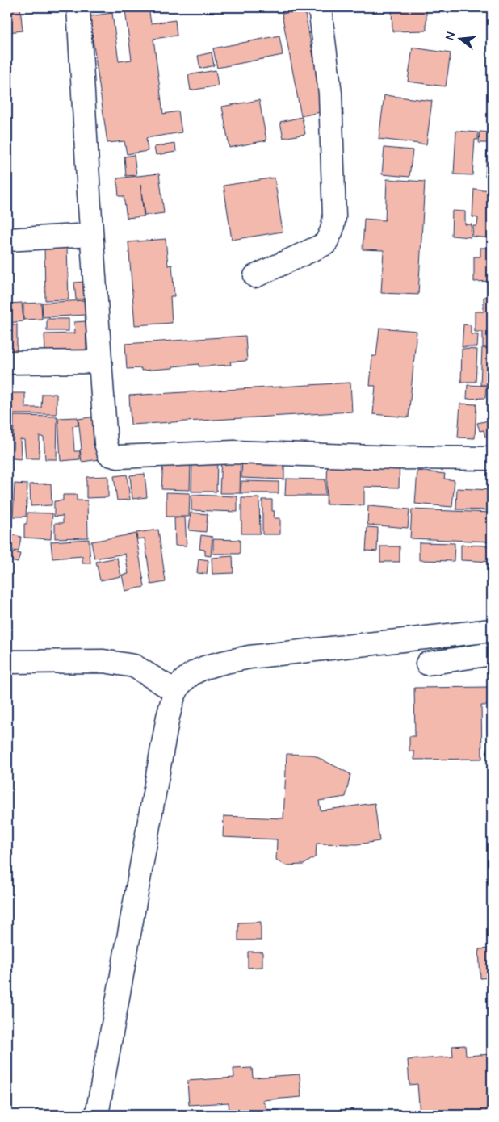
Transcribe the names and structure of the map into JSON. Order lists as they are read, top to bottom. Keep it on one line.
{"north":"left"}
